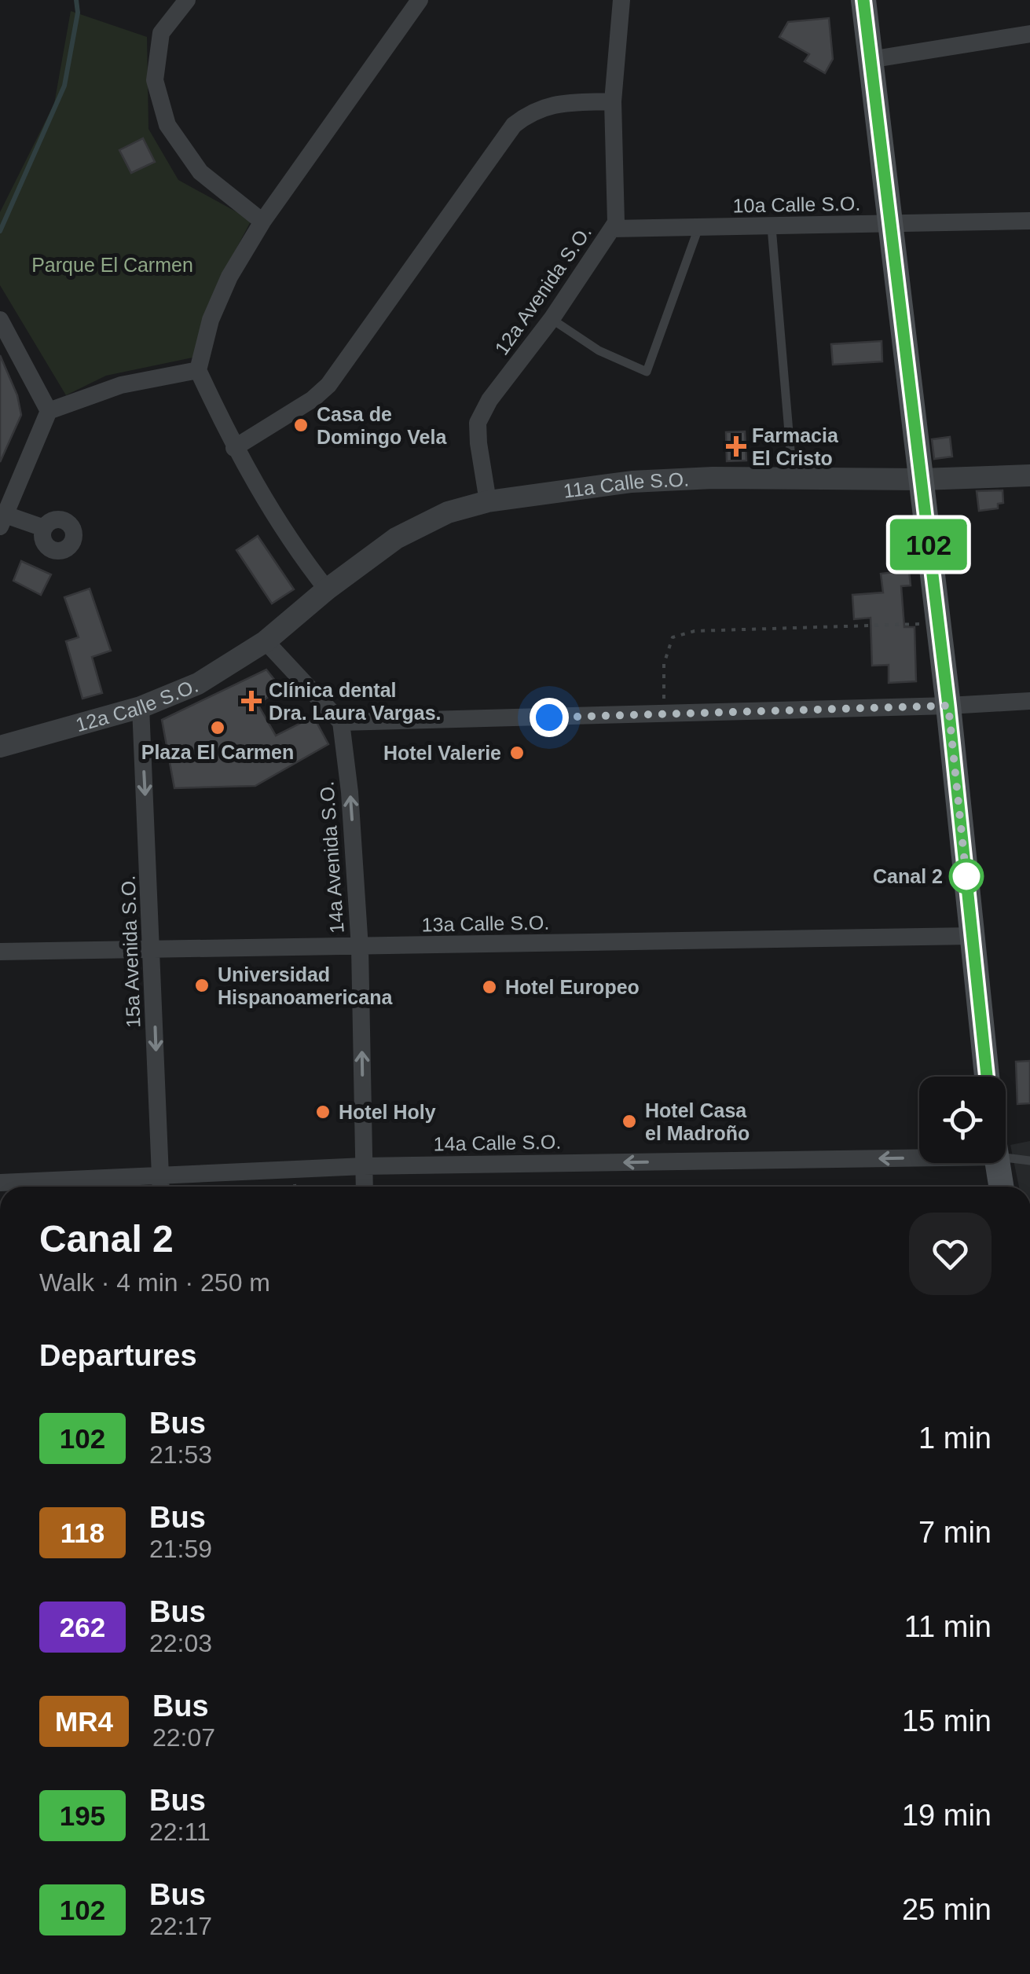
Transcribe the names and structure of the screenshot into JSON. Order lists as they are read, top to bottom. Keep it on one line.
{"streets":{"street":["10a Calle S.O.","12a Avenida S.O.","11a Calle S.O.","12a Calle S.O.","14a Avenida S.O.","13a Calle S.O.","15a Avenida S.O.","14a Calle S.O."]},"crossings":[["10a Calle S.O.","12a Avenida S.O."],["12a Avenida S.O.","11a Calle S.O."],["11a Calle S.O.","12a Calle S.O."],["12a Calle S.O.","15a Avenida S.O."],["14a Avenida S.O.","13a Calle S.O."],["14a Avenida S.O.","14a Calle S.O."],["13a Calle S.O.","15a Avenida S.O."],["15a Avenida S.O.","14a Calle S.O."]],"one_way":["14a Avenida S.O.","15a Avenida S.O.","14a Calle S.O."],"parks":["Parque El Carmen"],"places":{"other":["Casa de Domingo Vela","Plaza El Carmen","Hotel Valerie","Canal 2","Universidad Hispanoamericana","Hotel Europeo","Hotel Holy","Hotel Casa el Madroño"],"health":["Farmacia El Cristo","Clínica dental Dra. Laura Vargas."]},"lines":["bus line 102"],"page":{"on_map":"102","heading":[["Canal 2","Walk · 4 min · 250 m"],"Departures"],"list":[{"mark":"102","name":"Bus","note":"21:53","value":"1 min"},{"mark":"118","name":"Bus","note":"21:59","value":"7 min"},{"mark":"262","name":"Bus","note":"22:03","value":"11 min"},{"mark":"MR4","name":"Bus","note":"22:07","value":"15 min"},{"mark":"195","name":"Bus","note":"22:11","value":"19 min"},{"mark":"102","name":"Bus","note":"22:17","value":"25 min"}]}}
